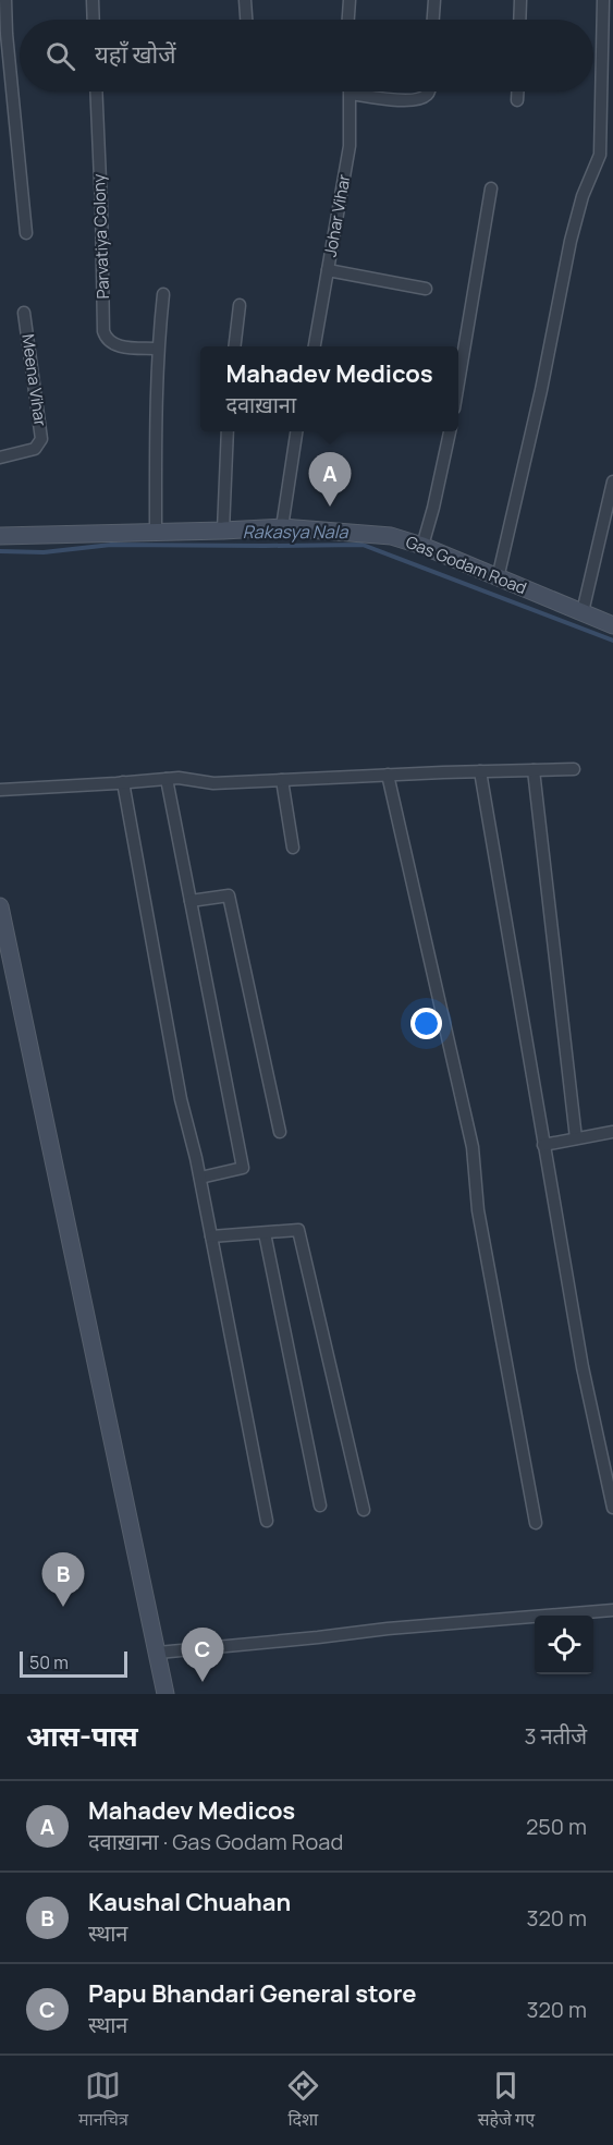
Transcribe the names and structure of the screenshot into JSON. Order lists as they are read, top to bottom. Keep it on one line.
{"streets":{"street":["Johar Vihar","Parvatiya Colony","Meena Vihar","Gas Godam Road"]},"water":["Rakasya Nala"],"scale_bar":"50 m","page":{"search":"यहाँ खोजें","popup":["Mahadev Medicos","दवाख़ाना"],"pins":["A","B","C"],"scale":"50 m","heading":["आस-पास","3 नतीजे"],"list":[{"mark":"A","name":"Mahadev Medicos","note":"दवाख़ाना · Gas Godam Road","value":"250 m"},{"mark":"B","name":"Kaushal Chuahan","note":"स्थान","value":"320 m"},{"mark":"C","name":"Papu Bhandari General store","note":"स्थान","value":"320 m"}],"nav":["मानचित्र","दिशा","सहेजे गए"]}}
